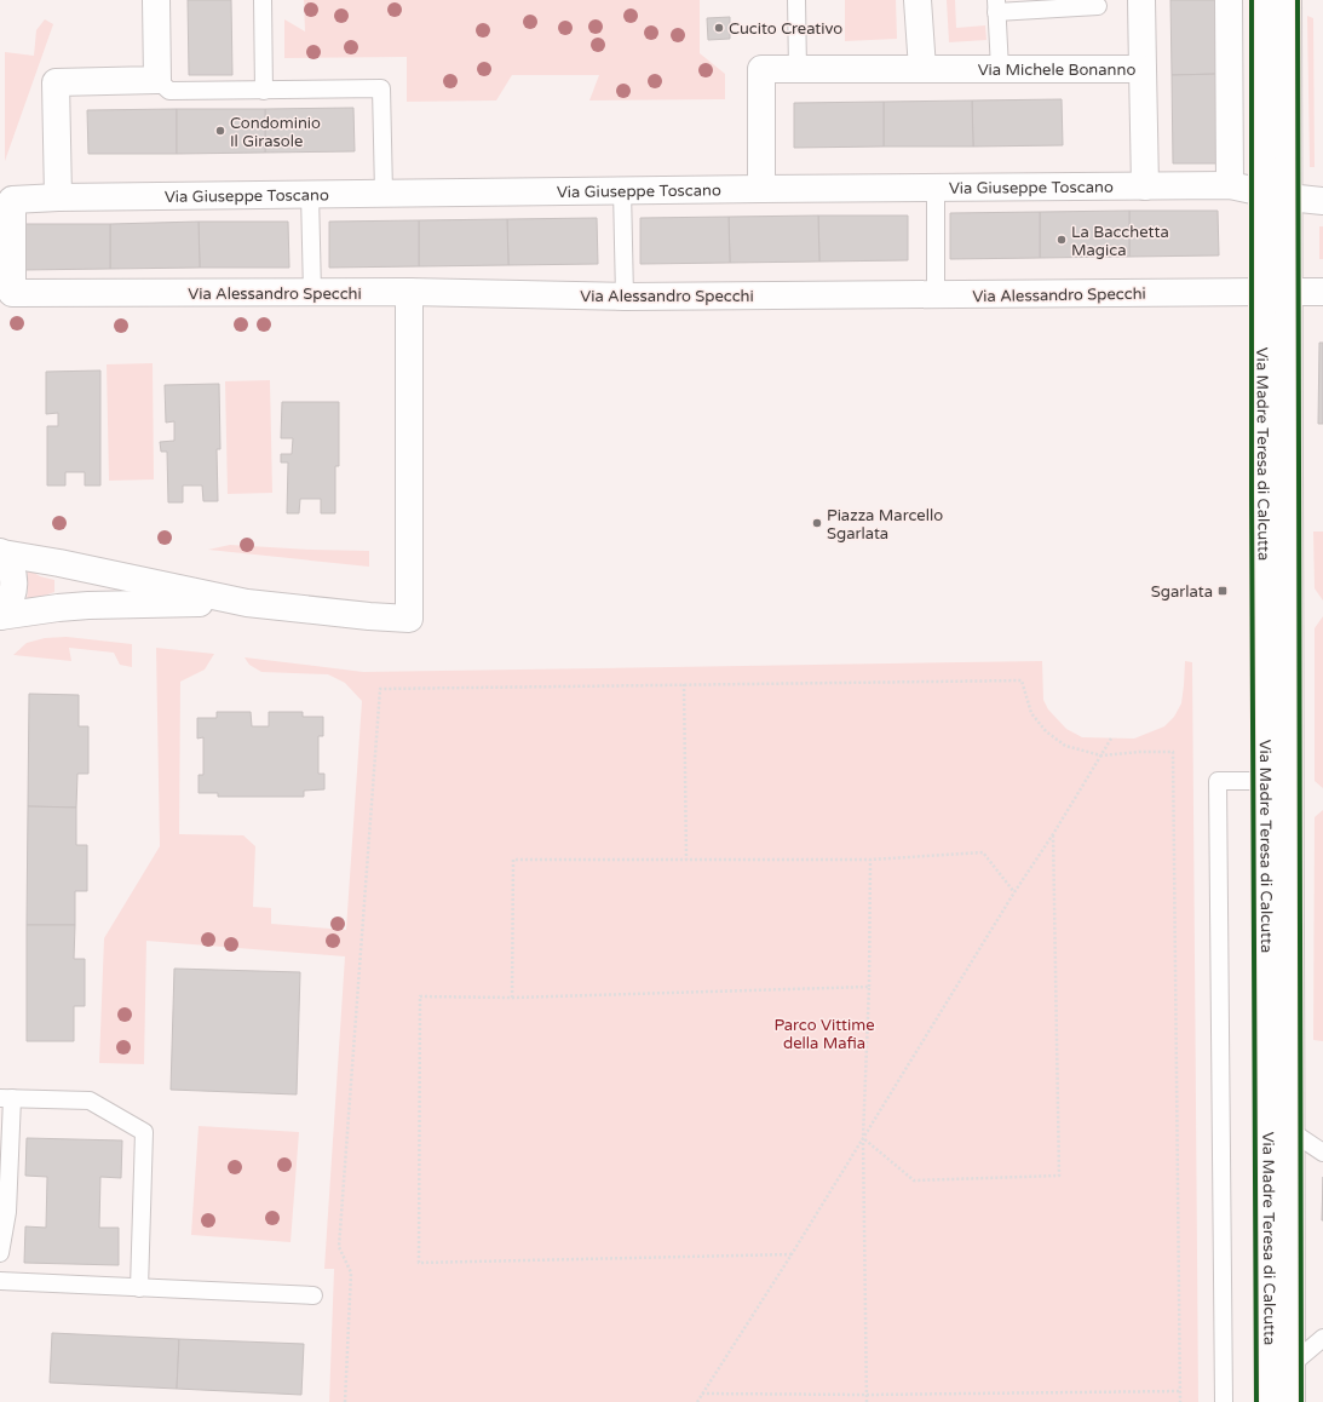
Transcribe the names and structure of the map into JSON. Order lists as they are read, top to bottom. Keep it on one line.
{"streets":{"street":["Via Michele Bonanno","Via Giuseppe Toscano","Via Alessandro Specchi","Via Madre Teresa di Calcutta"]},"crossings":[["Via Michele Bonanno","Via Giuseppe Toscano"],["Via Giuseppe Toscano","Via Alessandro Specchi"],["Via Alessandro Specchi","Via Madre Teresa di Calcutta"]],"parks":["Parco Vittime della Mafia"],"places":{"other":["Cucito Creativo","Condominio Il Girasole","La Bacchetta Magica","Piazza Marcello Sgarlata"],"transit":["Sgarlata"]}}
